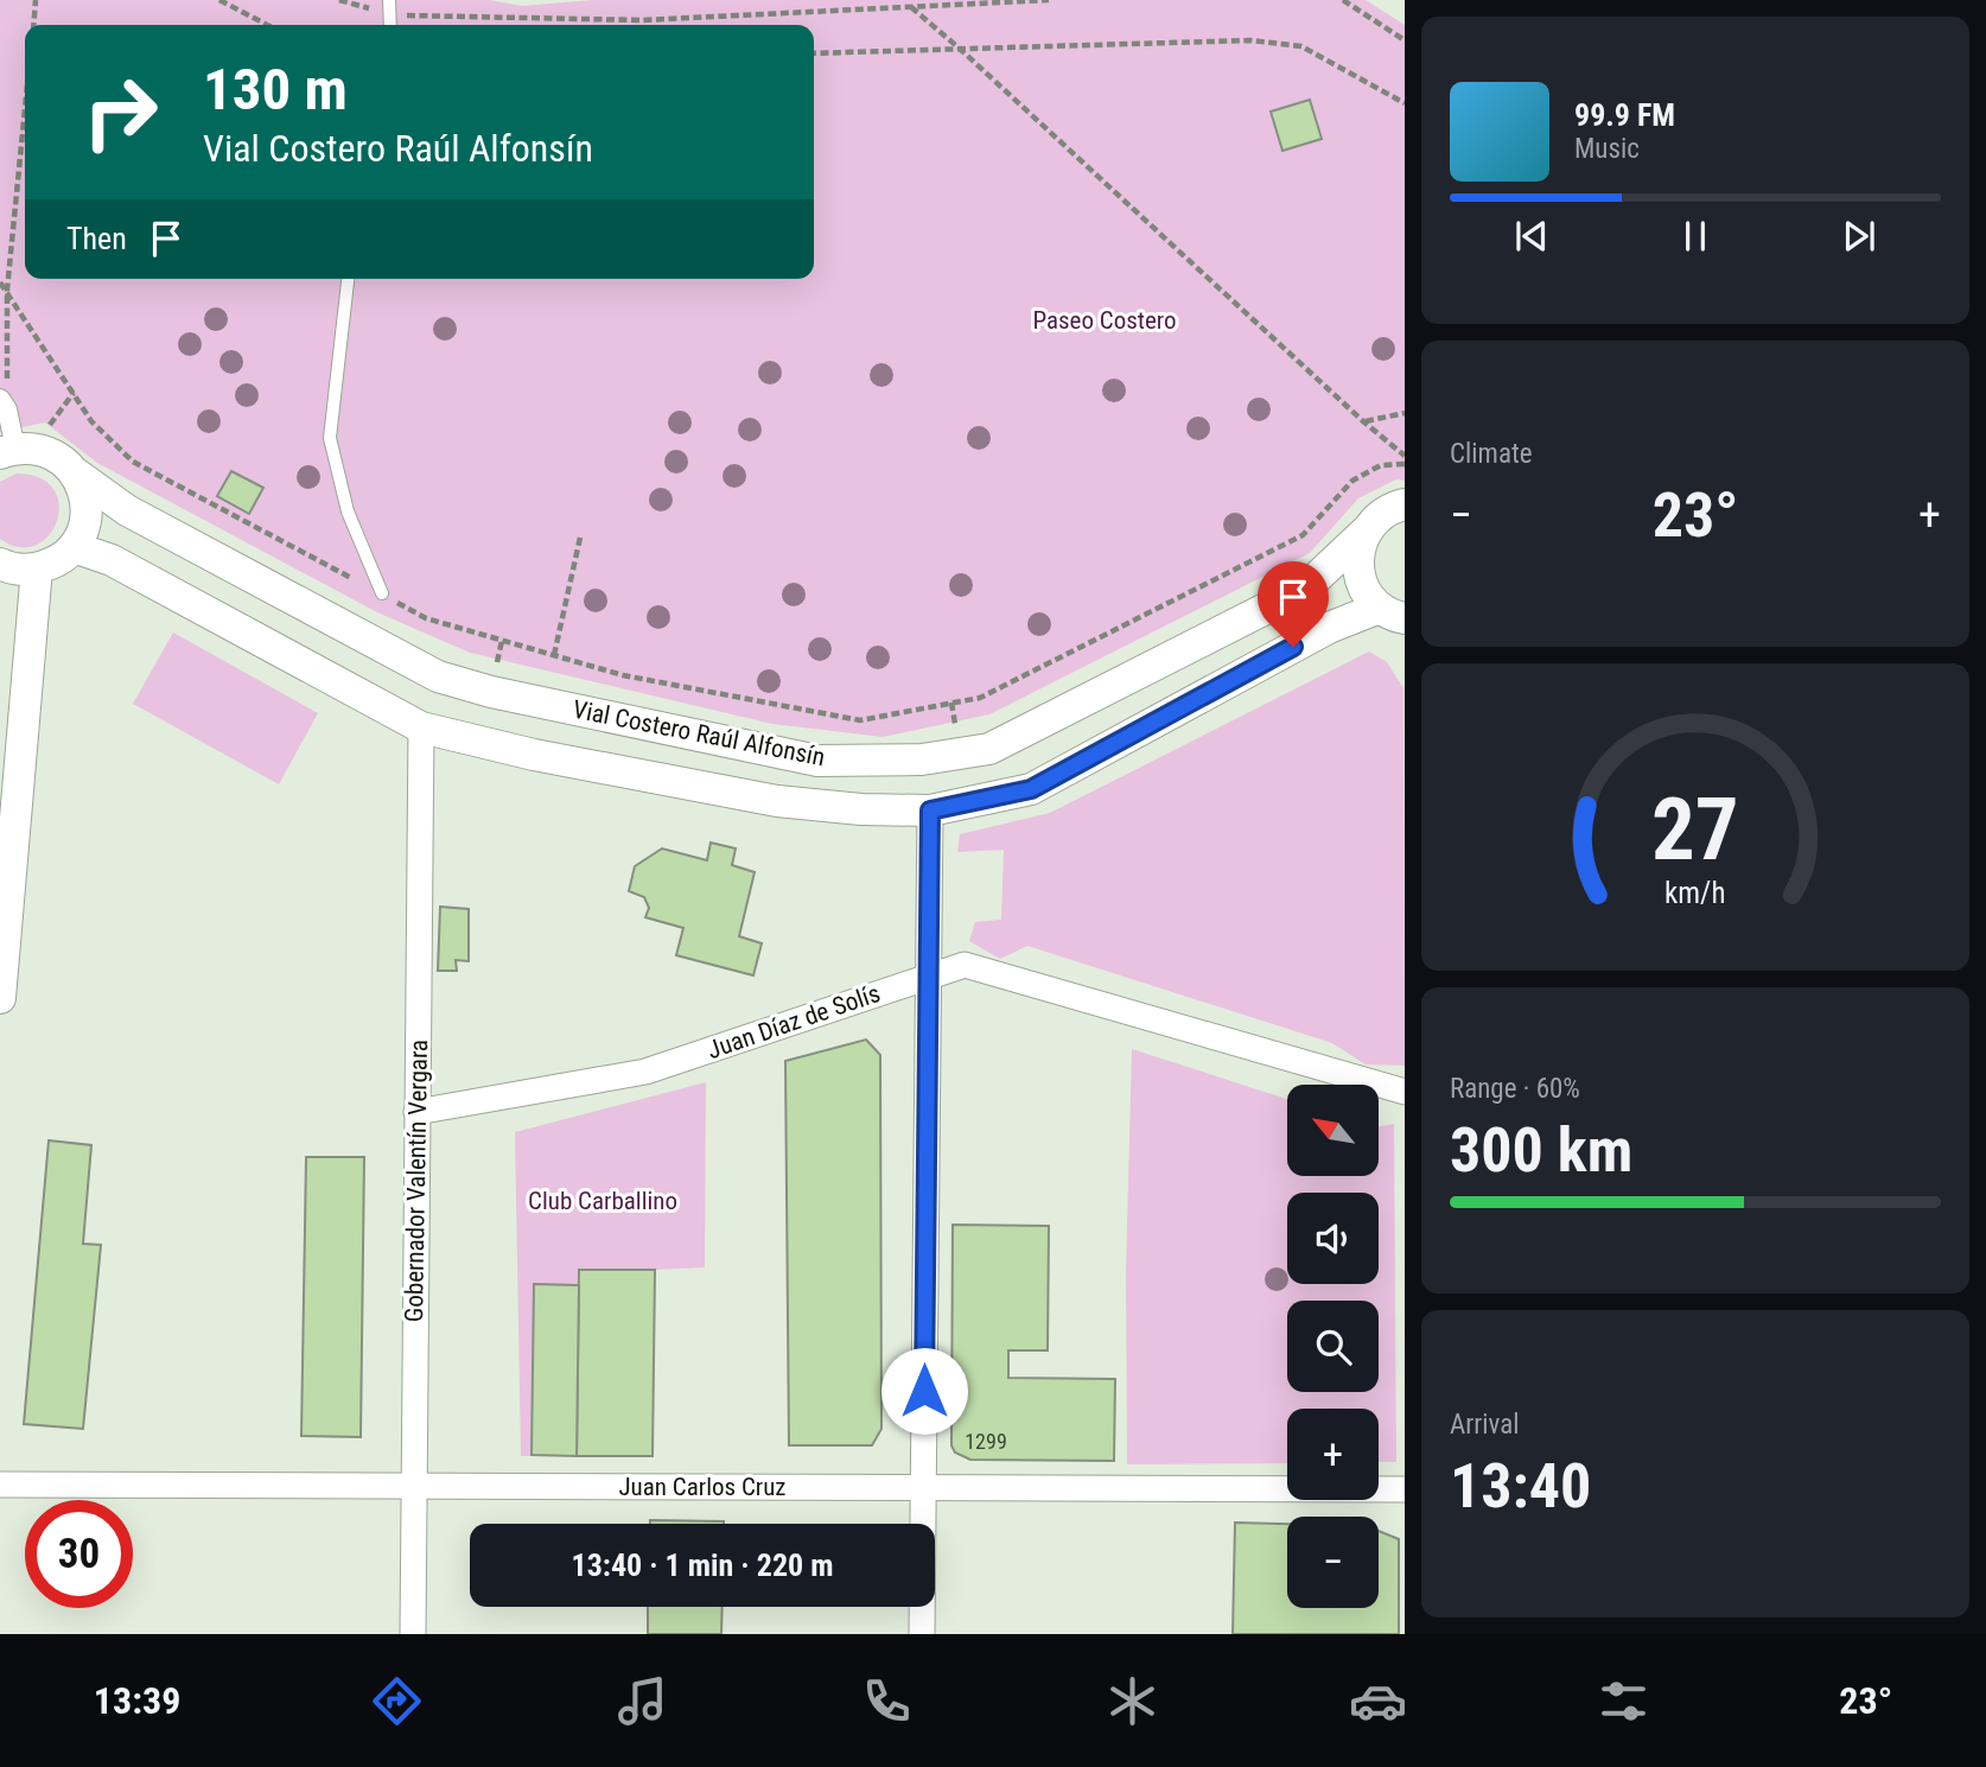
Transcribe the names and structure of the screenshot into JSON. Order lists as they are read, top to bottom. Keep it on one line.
{"streets":{"street":["Vial Costero Raúl Alfonsín","Juan Díaz de Solís","Gobernador Valentín Vergara","Juan Carlos Cruz"]},"crossings":[["Vial Costero Raúl Alfonsín","Gobernador Valentín Vergara"],["Juan Díaz de Solís","Gobernador Valentín Vergara"],["Gobernador Valentín Vergara","Juan Carlos Cruz"]],"parks":["Paseo Costero","Club Carballino"],"house_numbers":["1299"],"north":"top left","page":{"turn":["130 m","Vial Costero Raúl Alfonsín"],"song":["99.9 FM","Music"],"then":"Then","tile":["Climate",["Range · 60%","300 km"],["Arrival","13:40"]],"heat":["−","23°","+"],"map_buttons":["+","−"],"limit":"30","trip":"13:40 · 1 min · 220 m","tabs":["13:39","23°"],"gauge":["27","km/h"]}}
